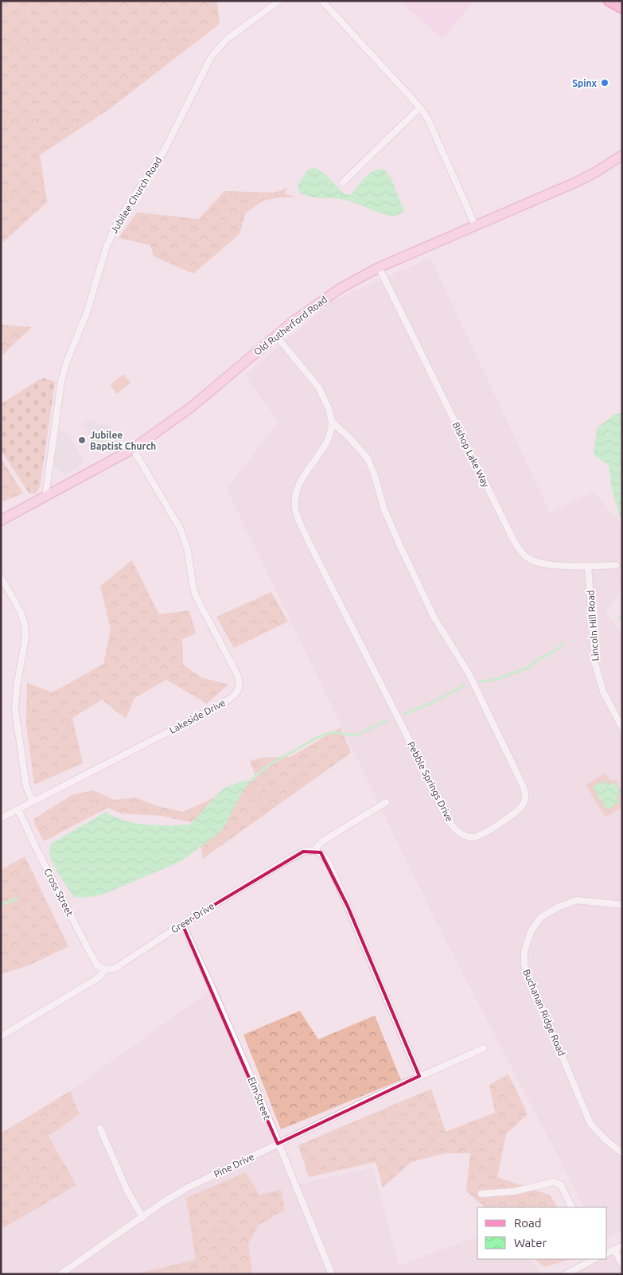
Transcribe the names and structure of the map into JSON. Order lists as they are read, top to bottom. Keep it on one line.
{"streets":{"street":["Jubilee Church Road","Old Rutherford Road","Bishop Lake Way","Lincoln Hill Road","Lakeside Drive","Pebble Springs Drive","Cross Street","Greer Drive","Buchanan Ridge Road","Elm Street","Pine Drive"]},"crossings":[["Jubilee Church Road","Old Rutherford Road"],["Old Rutherford Road","Bishop Lake Way"],["Old Rutherford Road","Lakeside Drive"],["Old Rutherford Road","Pebble Springs Drive"],["Bishop Lake Way","Lincoln Hill Road"],["Lakeside Drive","Cross Street"],["Cross Street","Greer Drive"],["Greer Drive","Elm Street"],["Elm Street","Pine Drive"]],"places":["Spinx","Jubilee Baptist Church"],"legend":["Road","Water"]}
